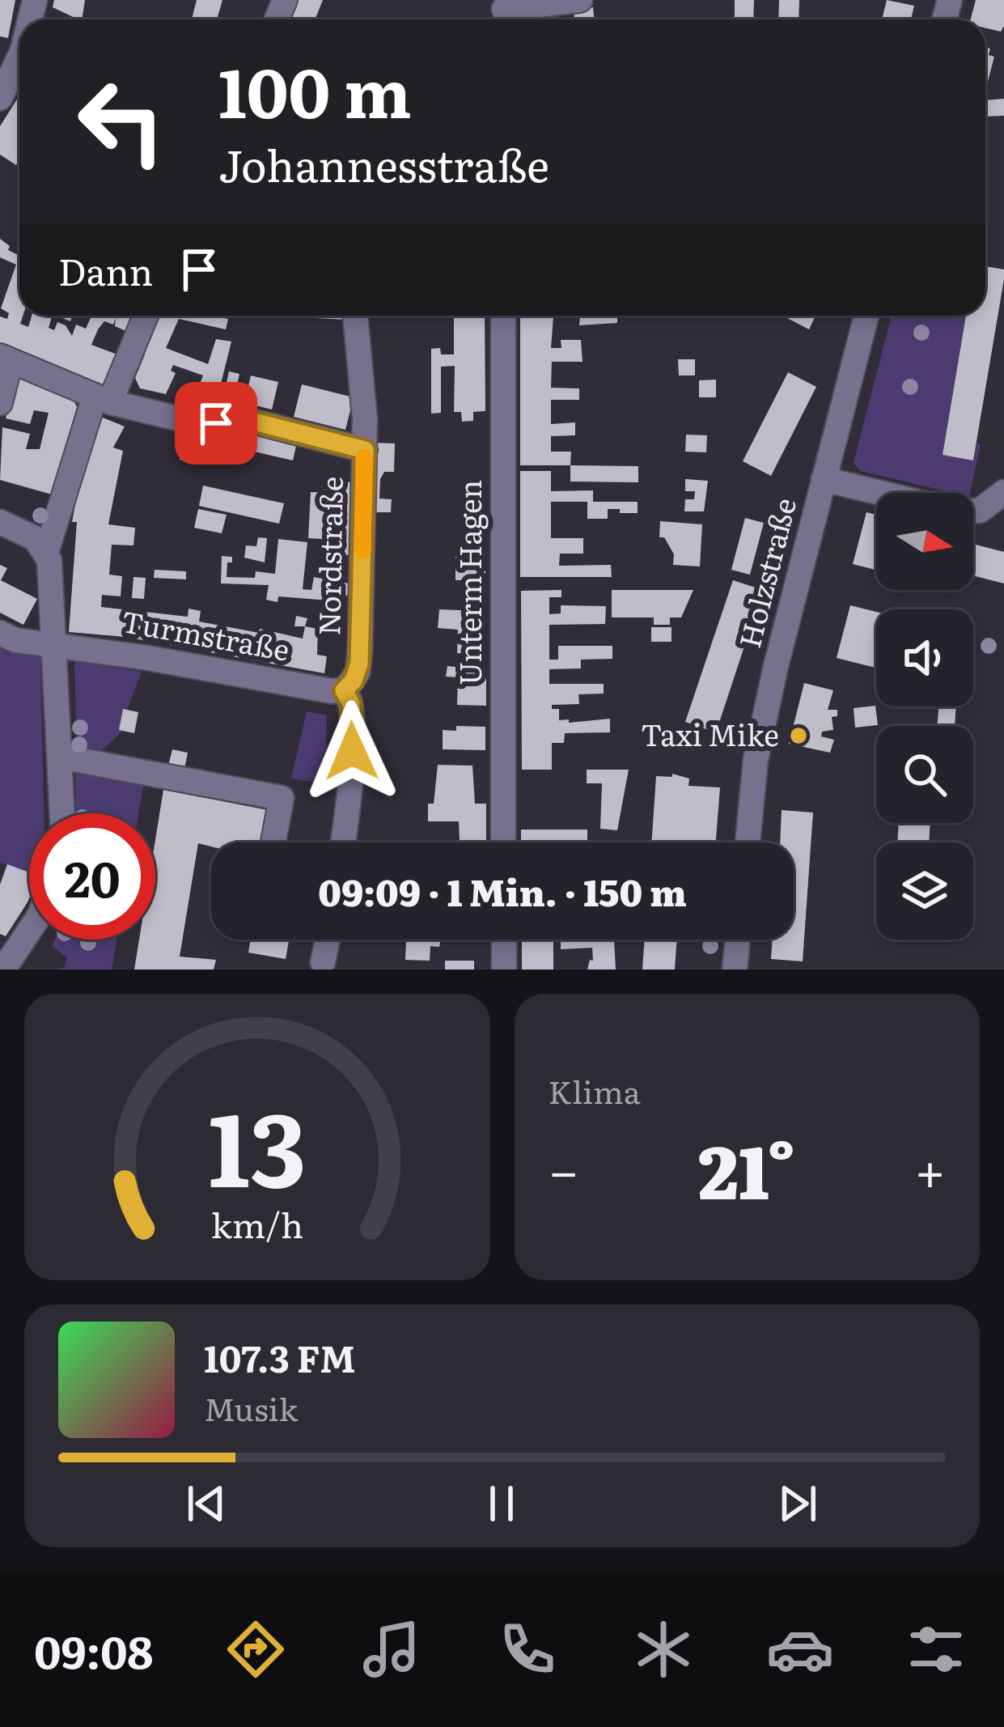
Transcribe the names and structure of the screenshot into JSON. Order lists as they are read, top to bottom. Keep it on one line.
{"streets":{"street":["Nordstraße","Holzstraße","Unterm Hagen","Turmstraße"]},"crossings":[["Nordstraße","Turmstraße"]],"places":["Taxi Mike"],"north":"right","page":{"turn":["100 m","Johannesstraße"],"then":"Dann","limit":"20","trip":"09:09 · 1 Min. · 150 m","tile":"Klima","heat":["−","21°","+"],"song":["107.3 FM","Musik"],"tabs":"09:08","gauge":["13","km/h"]}}
